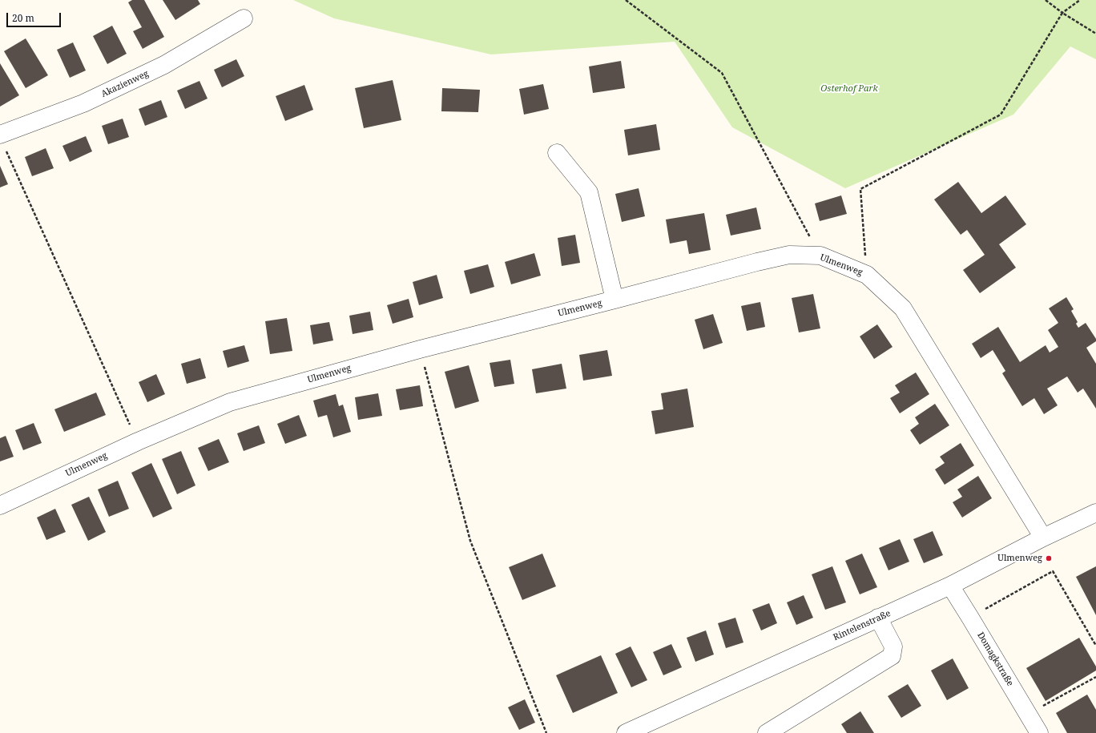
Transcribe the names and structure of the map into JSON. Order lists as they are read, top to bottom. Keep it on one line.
{"streets":{"street":["Akazienweg","Ulmenweg","Rintelenstraße","Domagkstraße"]},"crossings":[["Ulmenweg","Rintelenstraße"],["Rintelenstraße","Domagkstraße"]],"parks":["Osterhof Park"],"places":["Ulmenweg"],"scale_bar":"20 m"}
